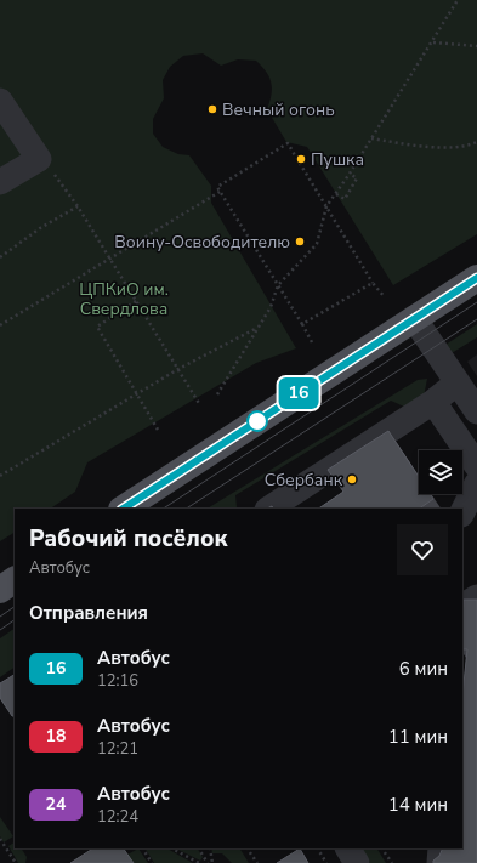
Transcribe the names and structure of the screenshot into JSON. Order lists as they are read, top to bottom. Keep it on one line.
{"parks":["ЦПКиО им. Свердлова"],"places":["Вечный огонь","Пушка","Воину-Освободителю","Сбербанк"],"lines":["bus line 16"],"page":{"on_map":"16","heading":[["Рабочий посёлок","Автобус"],"Отправления"],"list":[{"mark":"16","name":"Автобус","note":"12:16","value":"6 мин"},{"mark":"18","name":"Автобус","note":"12:21","value":"11 мин"},{"mark":"24","name":"Автобус","note":"12:24","value":"14 мин"}]}}
